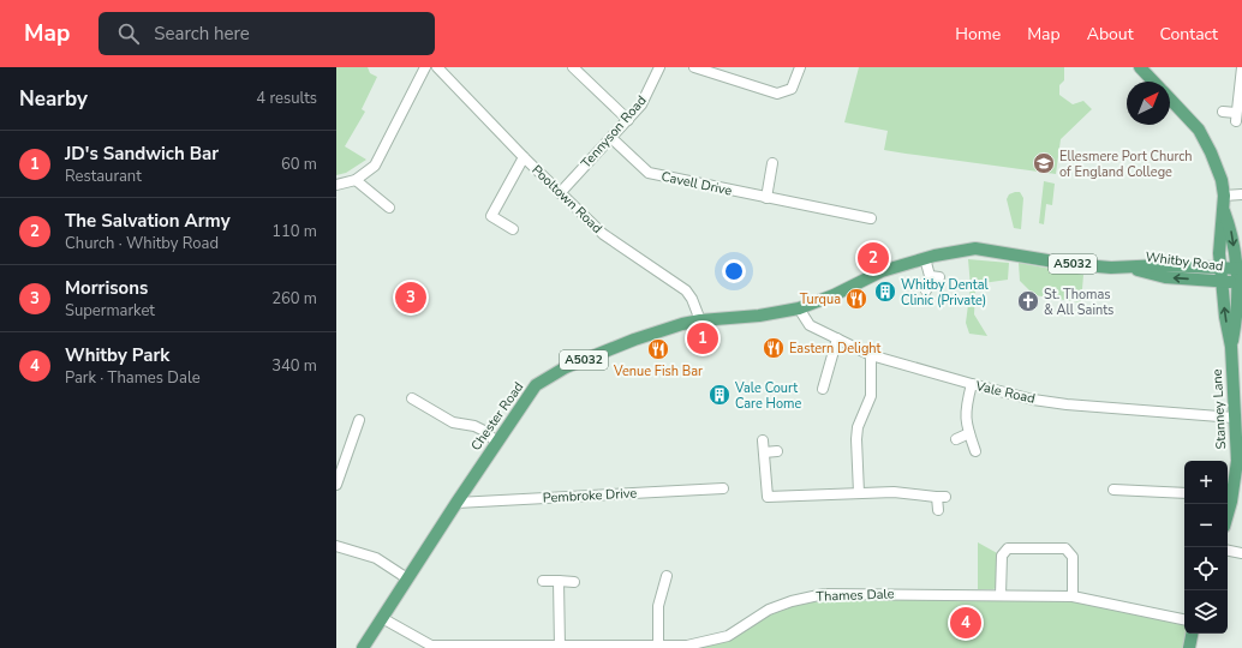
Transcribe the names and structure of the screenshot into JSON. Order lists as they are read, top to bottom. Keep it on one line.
{"streets":{"main road":["Whitby Road","A5032","Stanney Lane","Chester Road"],"street":["Tennyson Road","Cavell Drive","Pooltown Road","Vale Road","Pembroke Drive","Thames Dale"]},"crossings":[["Tennyson Road","Cavell Drive"],["Tennyson Road","Pooltown Road"],["Pooltown Road","Chester Road"],["Whitby Road","Vale Road"],["Whitby Road","Stanney Lane"],["Whitby Road","Chester Road"],["Vale Road","Stanney Lane"],["Vale Road","Chester Road"],["Chester Road","Pembroke Drive"],["Chester Road","Thames Dale"]],"places":{"school or university":["Ellesmere Port Church of England College"],"building":["Whitby Dental Clinic (Private)","Vale Court Care Home"],"restaurant":["Turqua","Eastern Delight","Venue Fish Bar"],"church":["St. Thomas & All Saints"]},"north":"top right","page":{"header":"Map","search":"Search here","nav":["Home","Map","About","Contact"],"heading":["Nearby","4 results"],"list":[{"mark":"1","name":"JD's Sandwich Bar","note":"Restaurant","value":"60 m"},{"mark":"2","name":"The Salvation Army","note":"Church · Whitby Road","value":"110 m"},{"mark":"3","name":"Morrisons","note":"Supermarket","value":"260 m"},{"mark":"4","name":"Whitby Park","note":"Park · Thames Dale","value":"340 m"}],"pins":["2","3","1","4"],"map_buttons":["+","−"]}}
